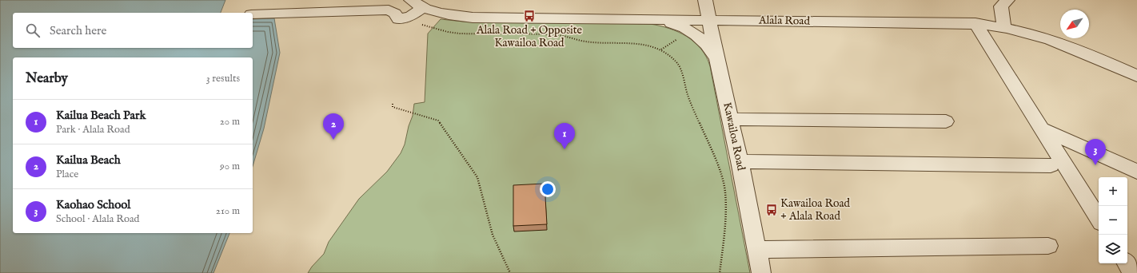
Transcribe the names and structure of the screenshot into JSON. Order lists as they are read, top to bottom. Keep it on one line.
{"streets":{"street":["Alala Road","Kawailoa Road"]},"crossings":[["Alala Road","Kawailoa Road"]],"places":{"bus stop":["Alala Road + Opposite Kawailoa Road","Kawailoa Road + Alala Road"]},"north":"bottom left","page":{"search":"Search here","heading":["Nearby","3 results"],"list":[{"mark":"1","name":"Kailua Beach Park","note":"Park · Alala Road","value":"20 m"},{"mark":"2","name":"Kailua Beach","note":"Place","value":"90 m"},{"mark":"3","name":"Kaohao School","note":"School · Alala Road","value":"210 m"}],"pins":["2","1","3"],"map_buttons":["+","−"]}}
